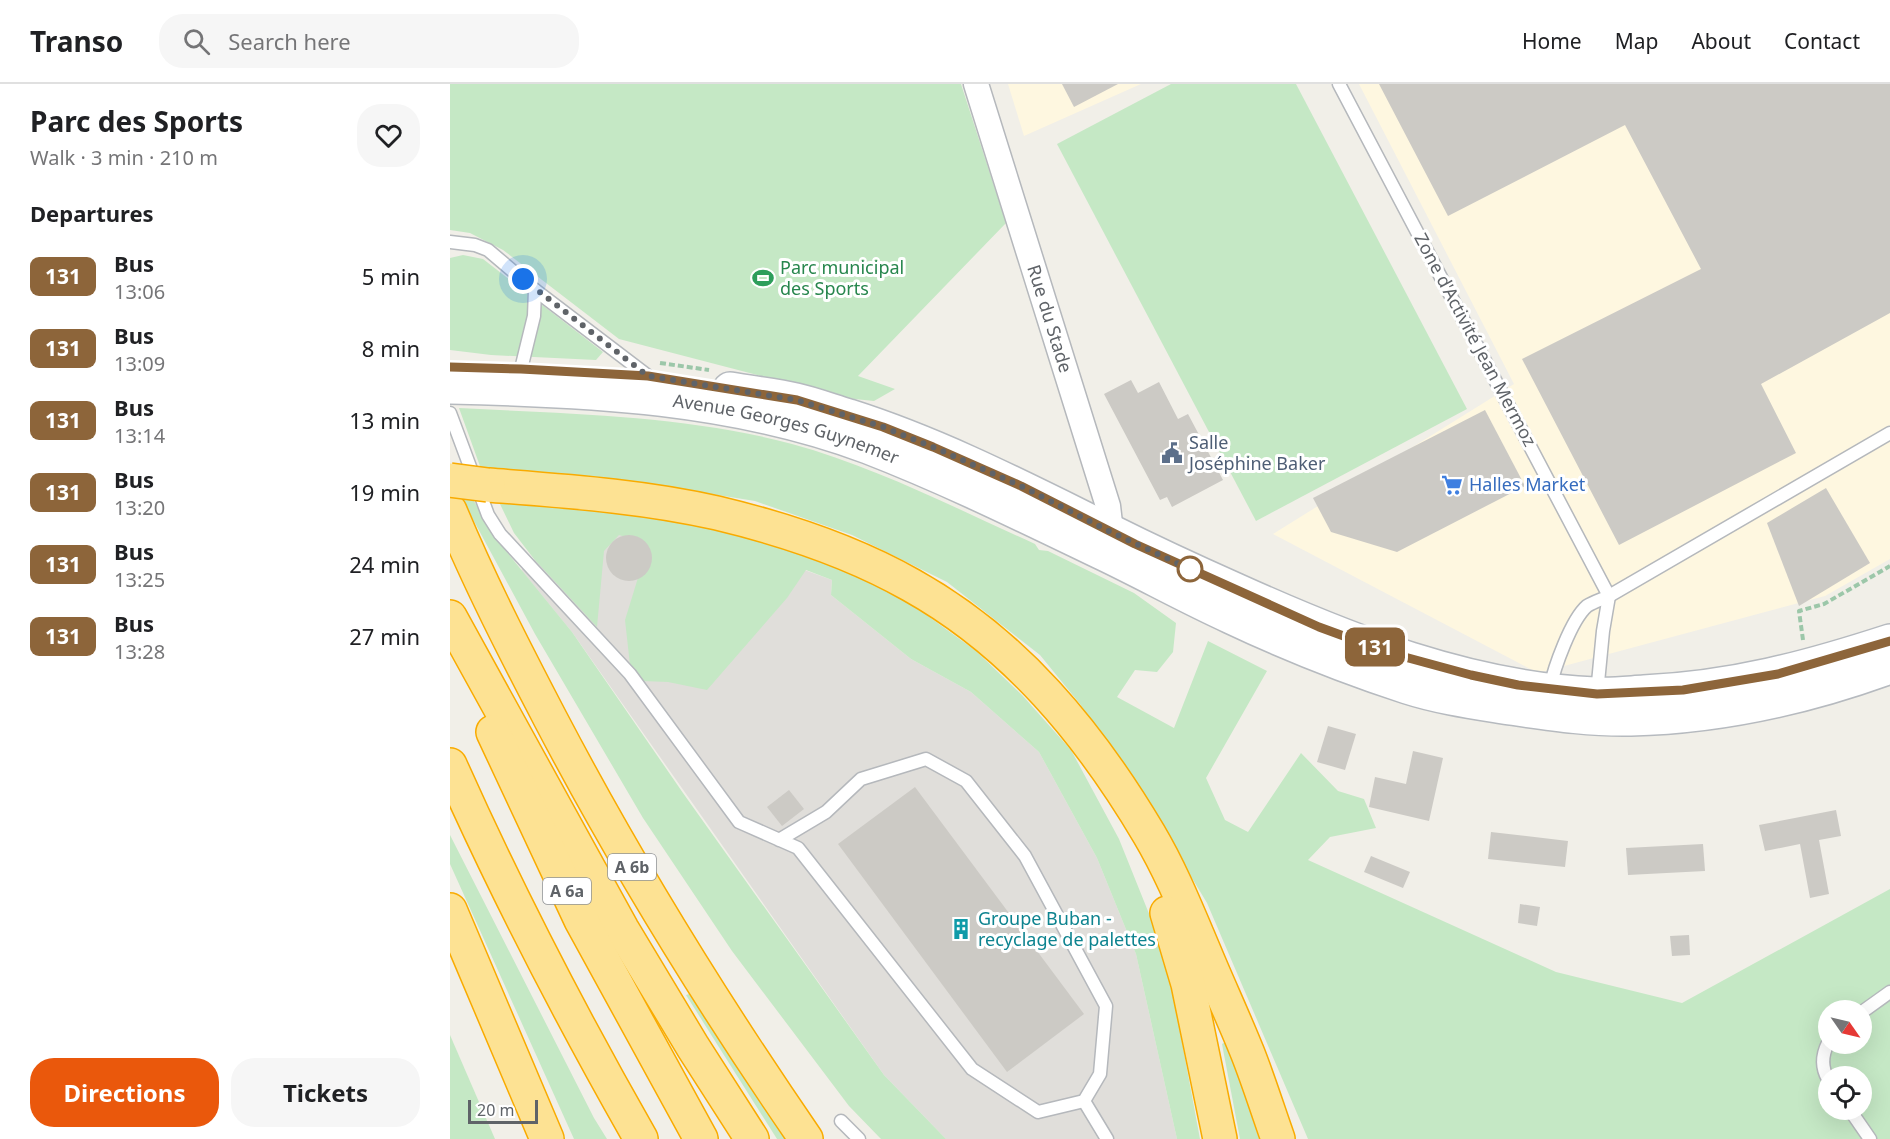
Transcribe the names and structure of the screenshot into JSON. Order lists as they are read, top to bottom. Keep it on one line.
{"streets":{"highway":["A 6b","A 6a"],"main road":["Avenue Georges Guynemer"],"street":["Rue du Stade"],"lane":["Zone d'Activité Jean Mermoz"]},"crossings":[["Rue du Stade","Avenue Georges Guynemer"]],"places":{"sports":["Parc municipal des Sports"],"public building":["Salle Joséphine Baker"],"supermarket":["Halles Market"],"building":["Groupe Buban - recyclage de palettes"]},"lines":["bus line 131"],"scale_bar":"20 m","north":"bottom right","page":{"header":"Transo","search":"Search here","nav":["Home","Map","About","Contact"],"heading":[["Parc des Sports","Walk · 3 min · 210 m"],"Departures"],"on_map":"131","list":[{"mark":"131","name":"Bus","note":"13:06","value":"5 min"},{"mark":"131","name":"Bus","note":"13:09","value":"8 min"},{"mark":"131","name":"Bus","note":"13:14","value":"13 min"},{"mark":"131","name":"Bus","note":"13:20","value":"19 min"},{"mark":"131","name":"Bus","note":"13:25","value":"24 min"},{"mark":"131","name":"Bus","note":"13:28","value":"27 min"}],"buttons":["Directions","Tickets"],"scale":"20 m"}}
